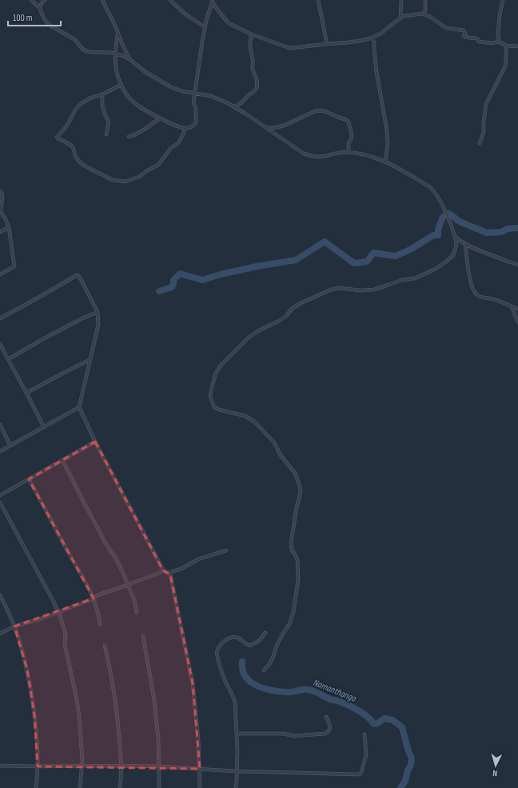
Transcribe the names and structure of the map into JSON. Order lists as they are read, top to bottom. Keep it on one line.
{"water":["Namanthanga"],"scale_bar":"100 m","north":"bottom"}
